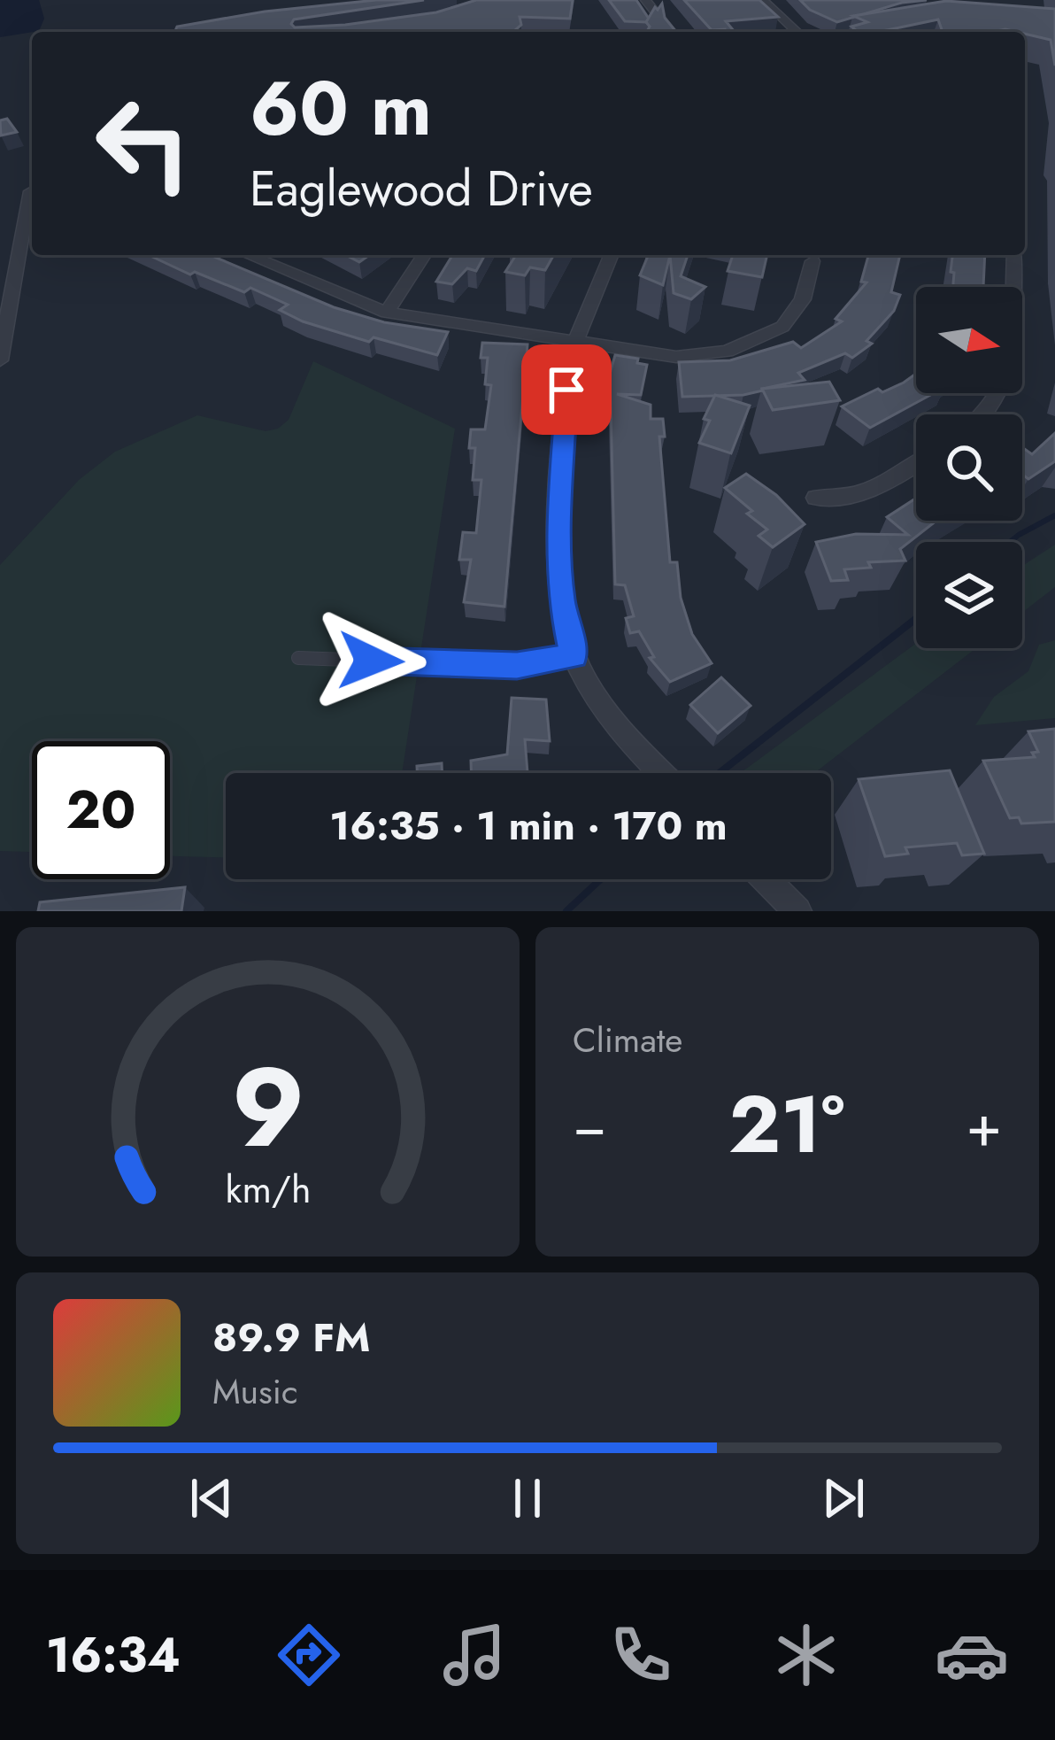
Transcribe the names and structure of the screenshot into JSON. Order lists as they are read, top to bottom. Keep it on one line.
{"north":"right","page":{"turn":["60 m","Eaglewood Drive"],"limit":"20","trip":"16:35 · 1 min · 170 m","tile":"Climate","heat":["−","21°","+"],"song":["89.9 FM","Music"],"tabs":"16:34","gauge":["9","km/h"]}}
